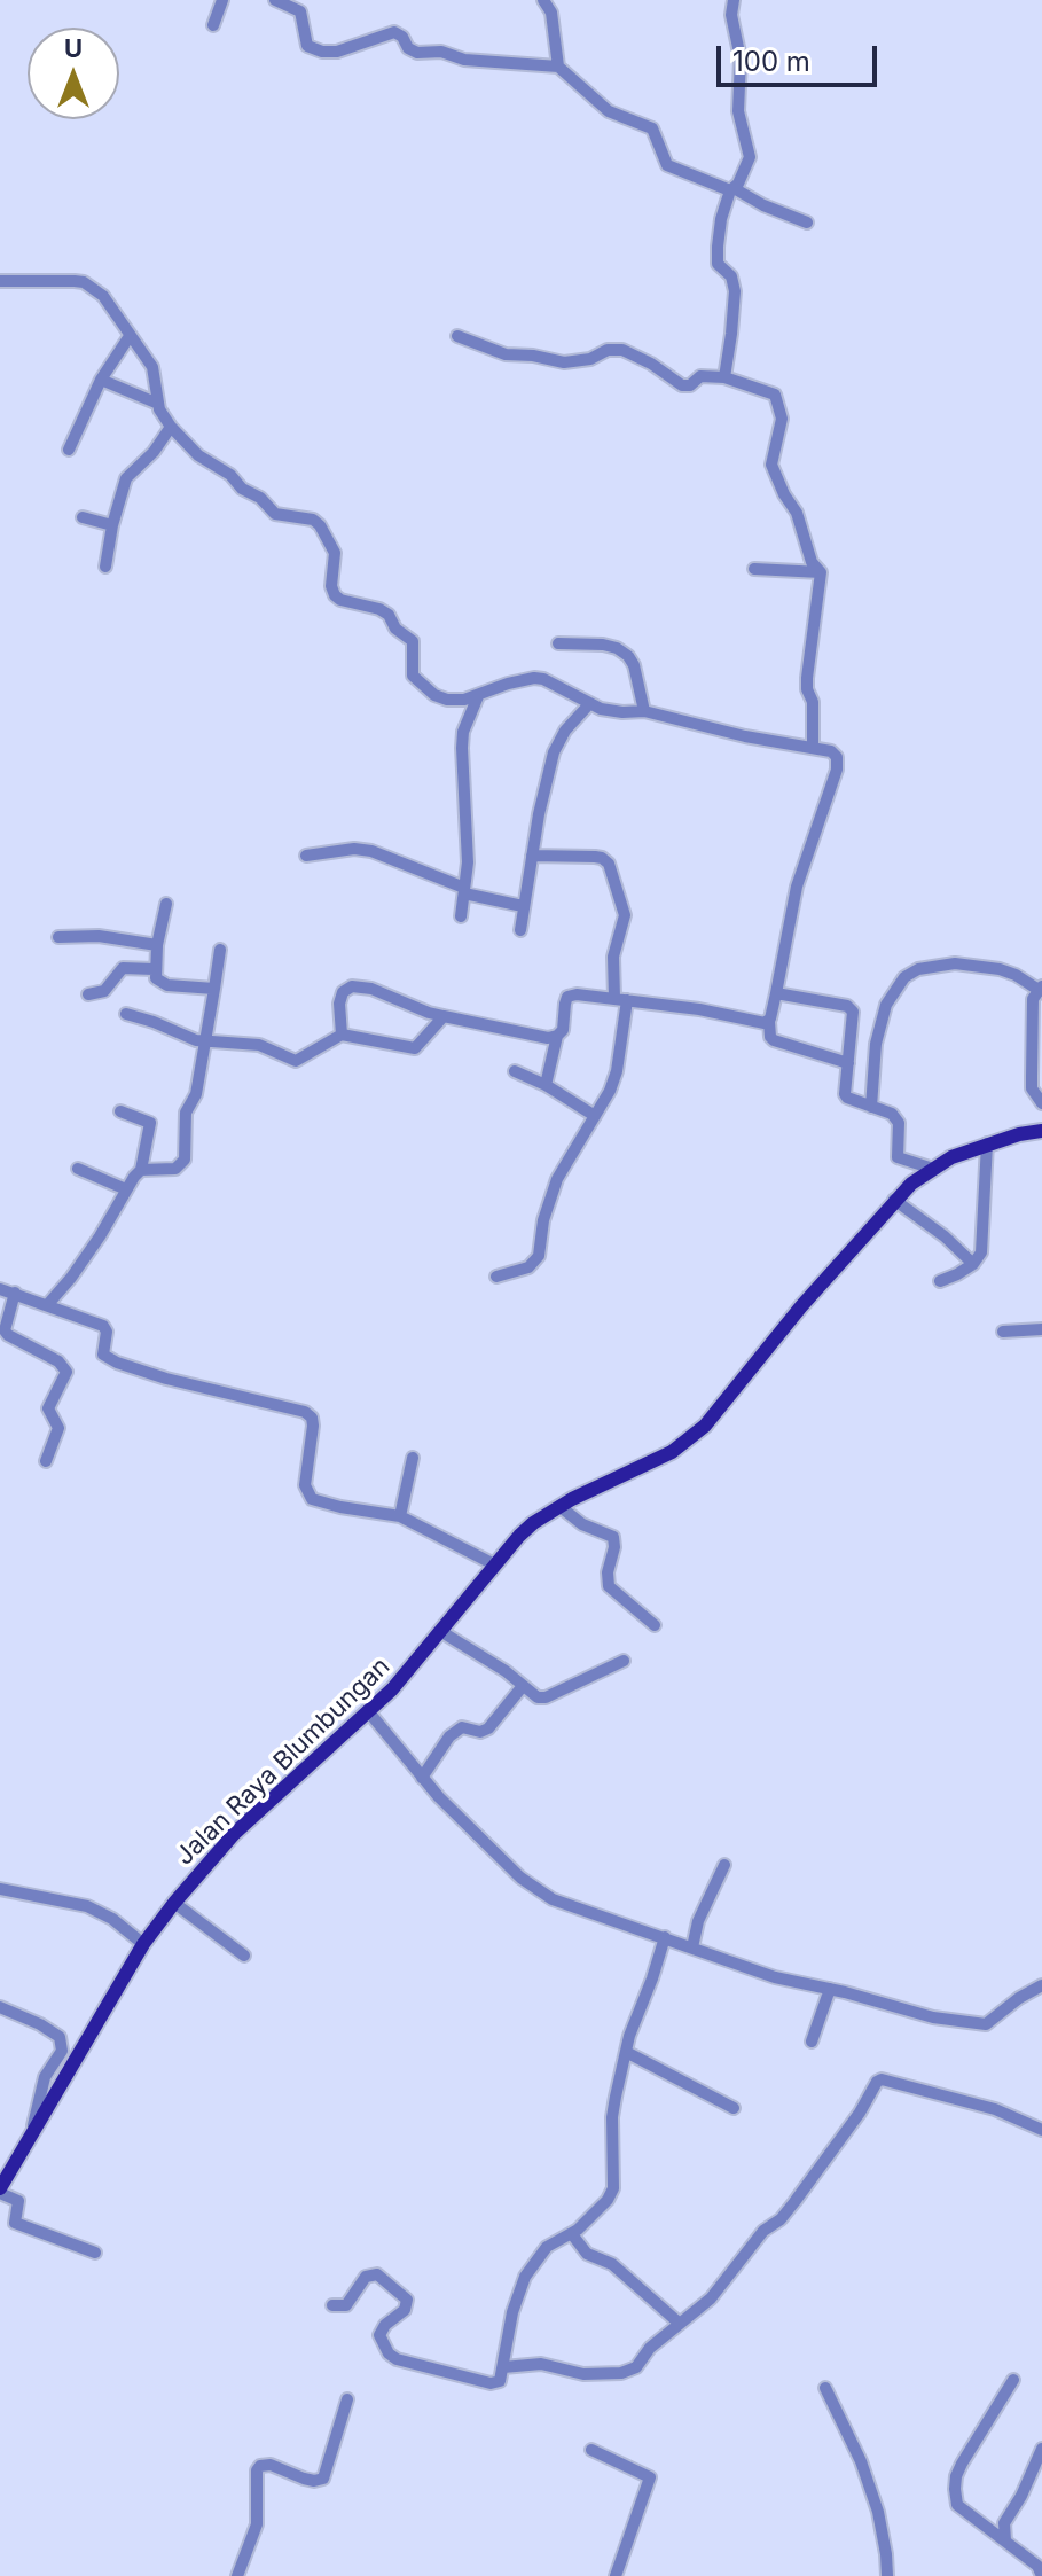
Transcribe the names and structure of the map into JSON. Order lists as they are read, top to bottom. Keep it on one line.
{"streets":{"main road":["Jalan Raya Blumbungan"]},"scale_bar":"100 m","north":"top"}
